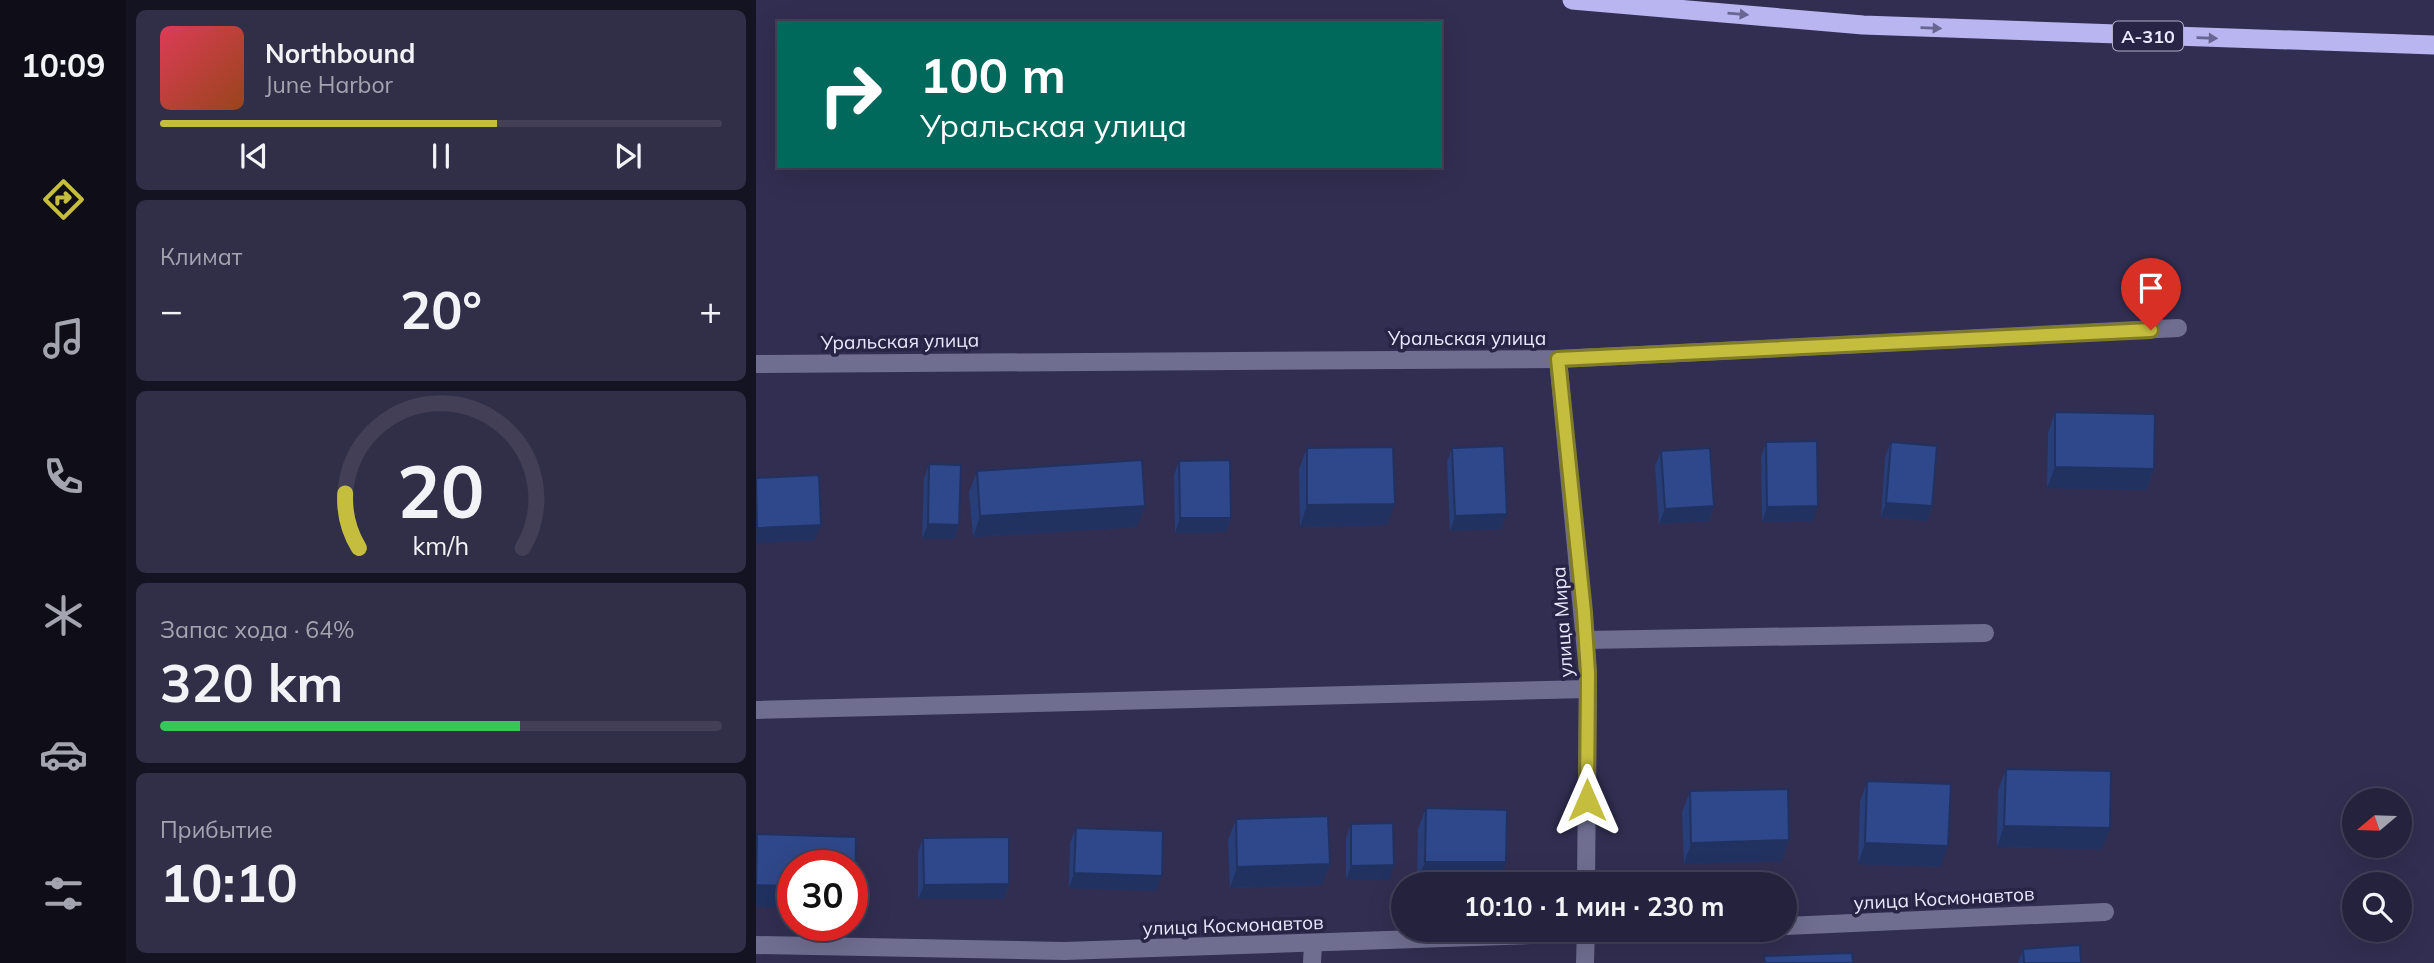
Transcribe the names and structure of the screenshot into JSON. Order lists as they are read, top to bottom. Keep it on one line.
{"streets":{"highway":["А-310"],"street":["Уральская улица","улица Мира","улица Космонавтов"]},"crossings":[["Уральская улица","улица Мира"]],"north":"left","page":{"tabs":"10:09","turn":["100 m","Уральская улица"],"song":["Northbound","June Harbor"],"tile":["Климат",["Запас хода · 64%","320 km"],["Прибытие","10:10"]],"heat":["−","20°","+"],"limit":"30","trip":"10:10 · 1 мин · 230 m","gauge":["20","km/h"]}}
